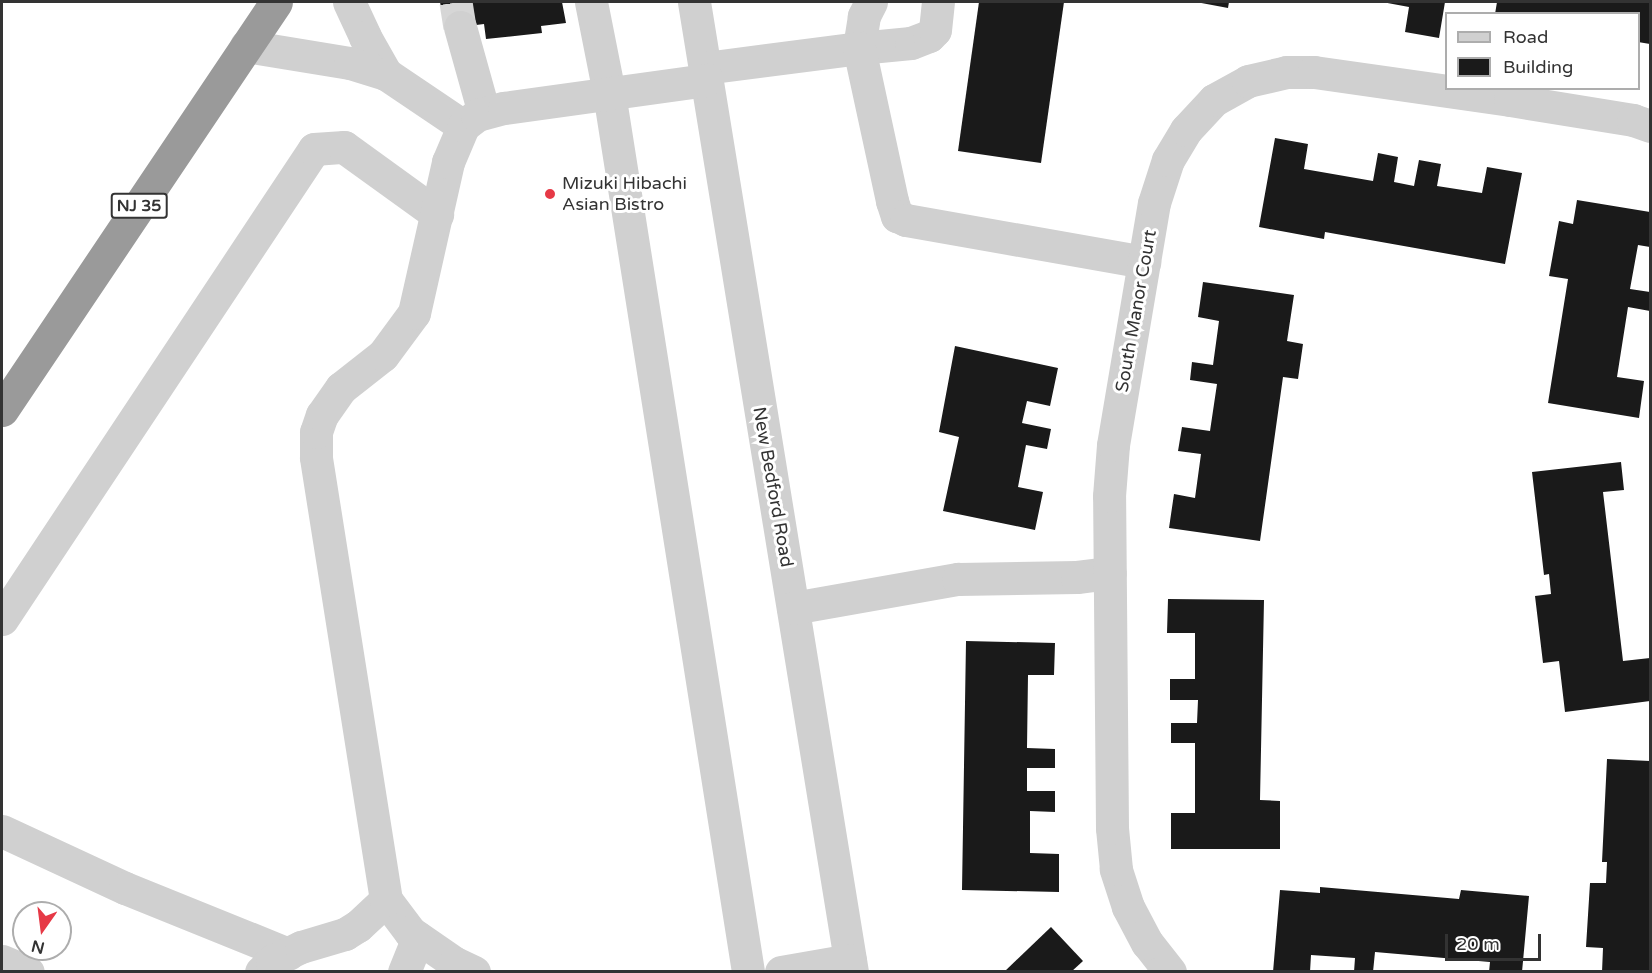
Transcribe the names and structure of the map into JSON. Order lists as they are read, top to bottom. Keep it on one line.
{"streets":{"highway":["NJ 35"],"street":["South Manor Court","New Bedford Road"]},"places":["Mizuki Hibachi Asian Bistro"],"legend":["Road","Building"],"scale_bar":"20 m","north":"bottom"}
